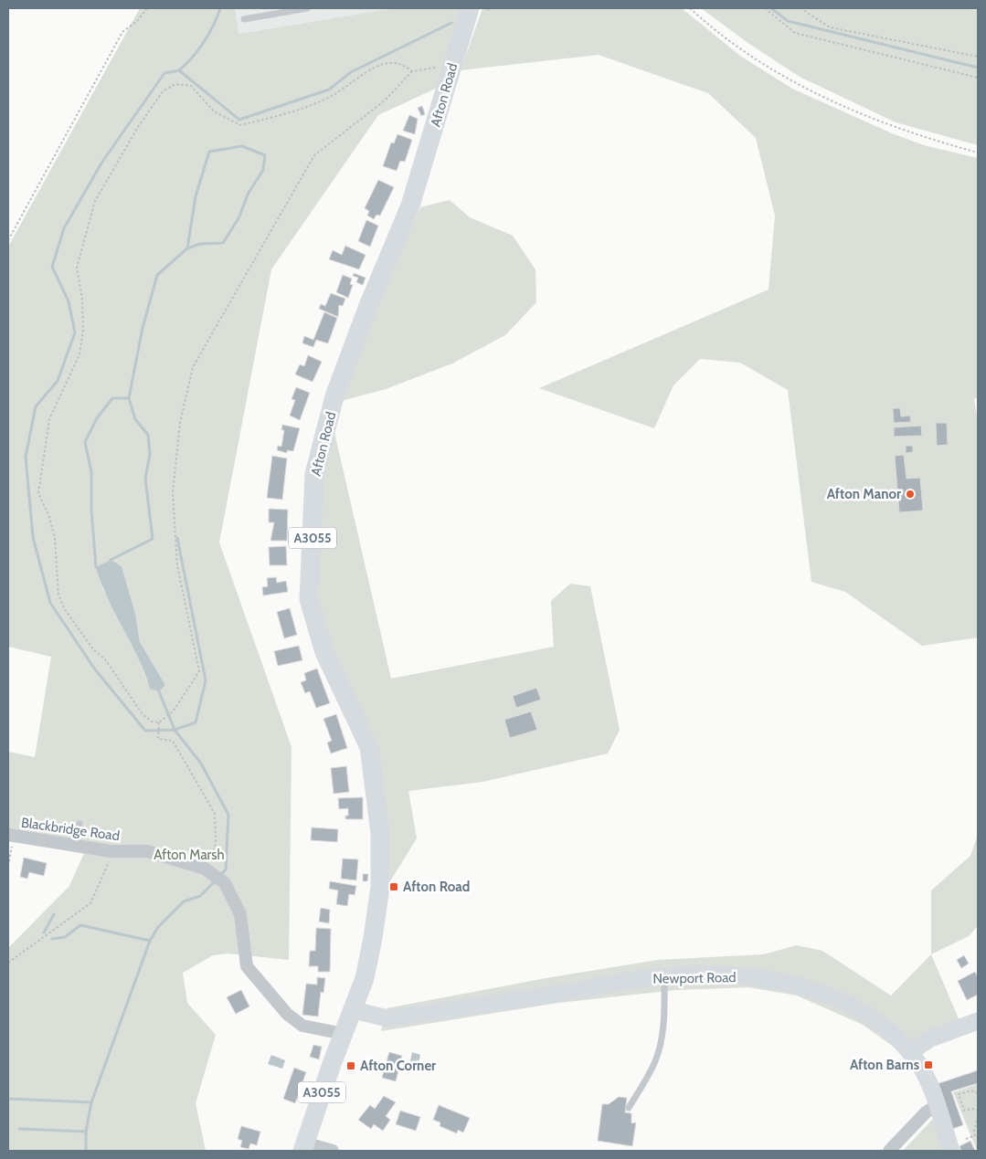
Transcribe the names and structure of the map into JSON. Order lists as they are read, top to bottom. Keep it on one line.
{"streets":{"main road":["Afton Road","A3055","Newport Road"],"street":["Blackbridge Road"]},"crossings":[["Afton Road","Newport Road"]],"parks":["Afton Marsh"],"places":{"other":["Afton Manor"],"transit":["Afton Road","Afton Barns","Afton Corner"]}}
